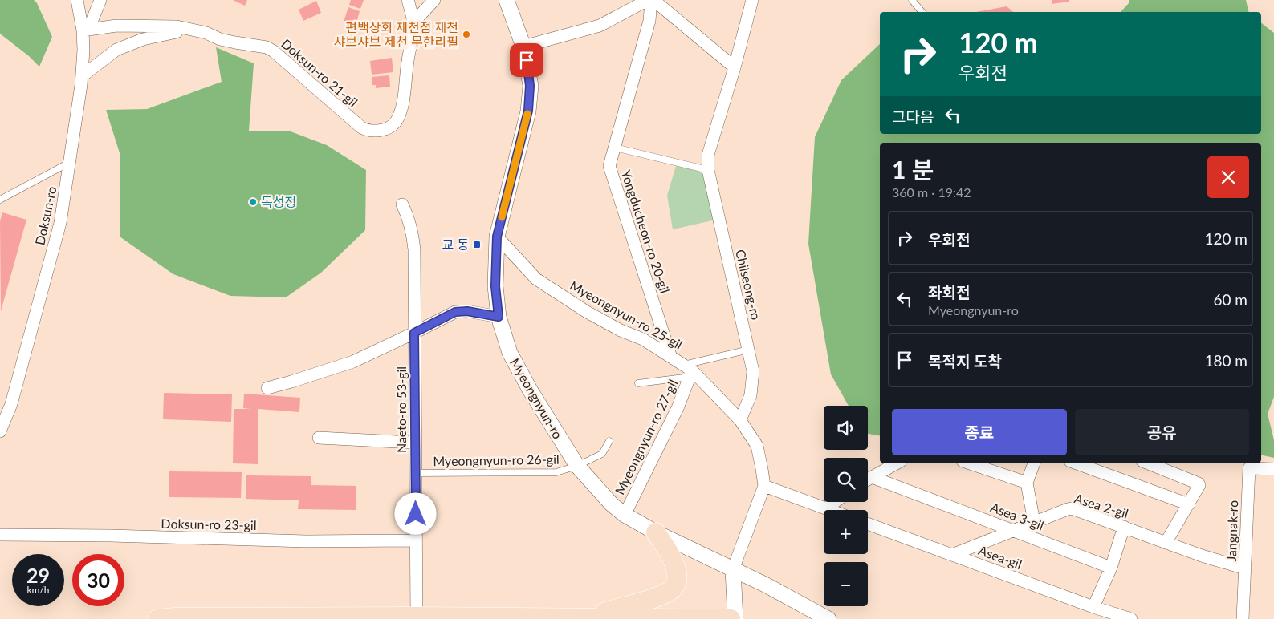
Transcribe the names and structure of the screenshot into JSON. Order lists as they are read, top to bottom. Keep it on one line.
{"streets":{"street":["Doksun-ro 21-gil","Doksun-ro","Yongducheon-ro 20-gil","Chilseong-ro","Myeongnyun-ro 25-gil","Myeongnyun-ro","Naeto-ro 53-gil","Myeongnyun-ro 27-gil","Asea 2-gil","Asea 3-gil","Doksun-ro 23-gil","Jangnak-ro","Asea-gil"],"lane":["Myeongnyun-ro 26-gil"]},"crossings":[["Doksun-ro 21-gil","Doksun-ro"],["Yongducheon-ro 20-gil","Myeongnyun-ro 25-gil"],["Chilseong-ro","Myeongnyun-ro 25-gil"],["Myeongnyun-ro 25-gil","Myeongnyun-ro"],["Myeongnyun-ro 25-gil","Myeongnyun-ro 27-gil"],["Myeongnyun-ro","Myeongnyun-ro 27-gil"],["Myeongnyun-ro","Myeongnyun-ro 26-gil"],["Naeto-ro 53-gil","Myeongnyun-ro 26-gil"],["Naeto-ro 53-gil","Doksun-ro 23-gil"],["Asea 2-gil","Asea 3-gil"],["Asea 2-gil","Jangnak-ro"],["Asea 2-gil","Asea-gil"]],"places":{"other":["편백상회 제천점 제천 샤브샤브 제천 무한리필","독성정"],"transit":["교 동"]},"page":{"turn":["120 m","우회전"],"then":"그다음","heading":["1 분","360 m · 19:42"],"list":[{"name":"우회전","value":"120 m"},{"name":"좌회전","note":"Myeongnyun-ro","value":"60 m"},{"name":"목적지 도착","value":"180 m"}],"buttons":["종료","공유"],"map_buttons":["+","−"],"speed":"29 km/h","limit":"30"}}
